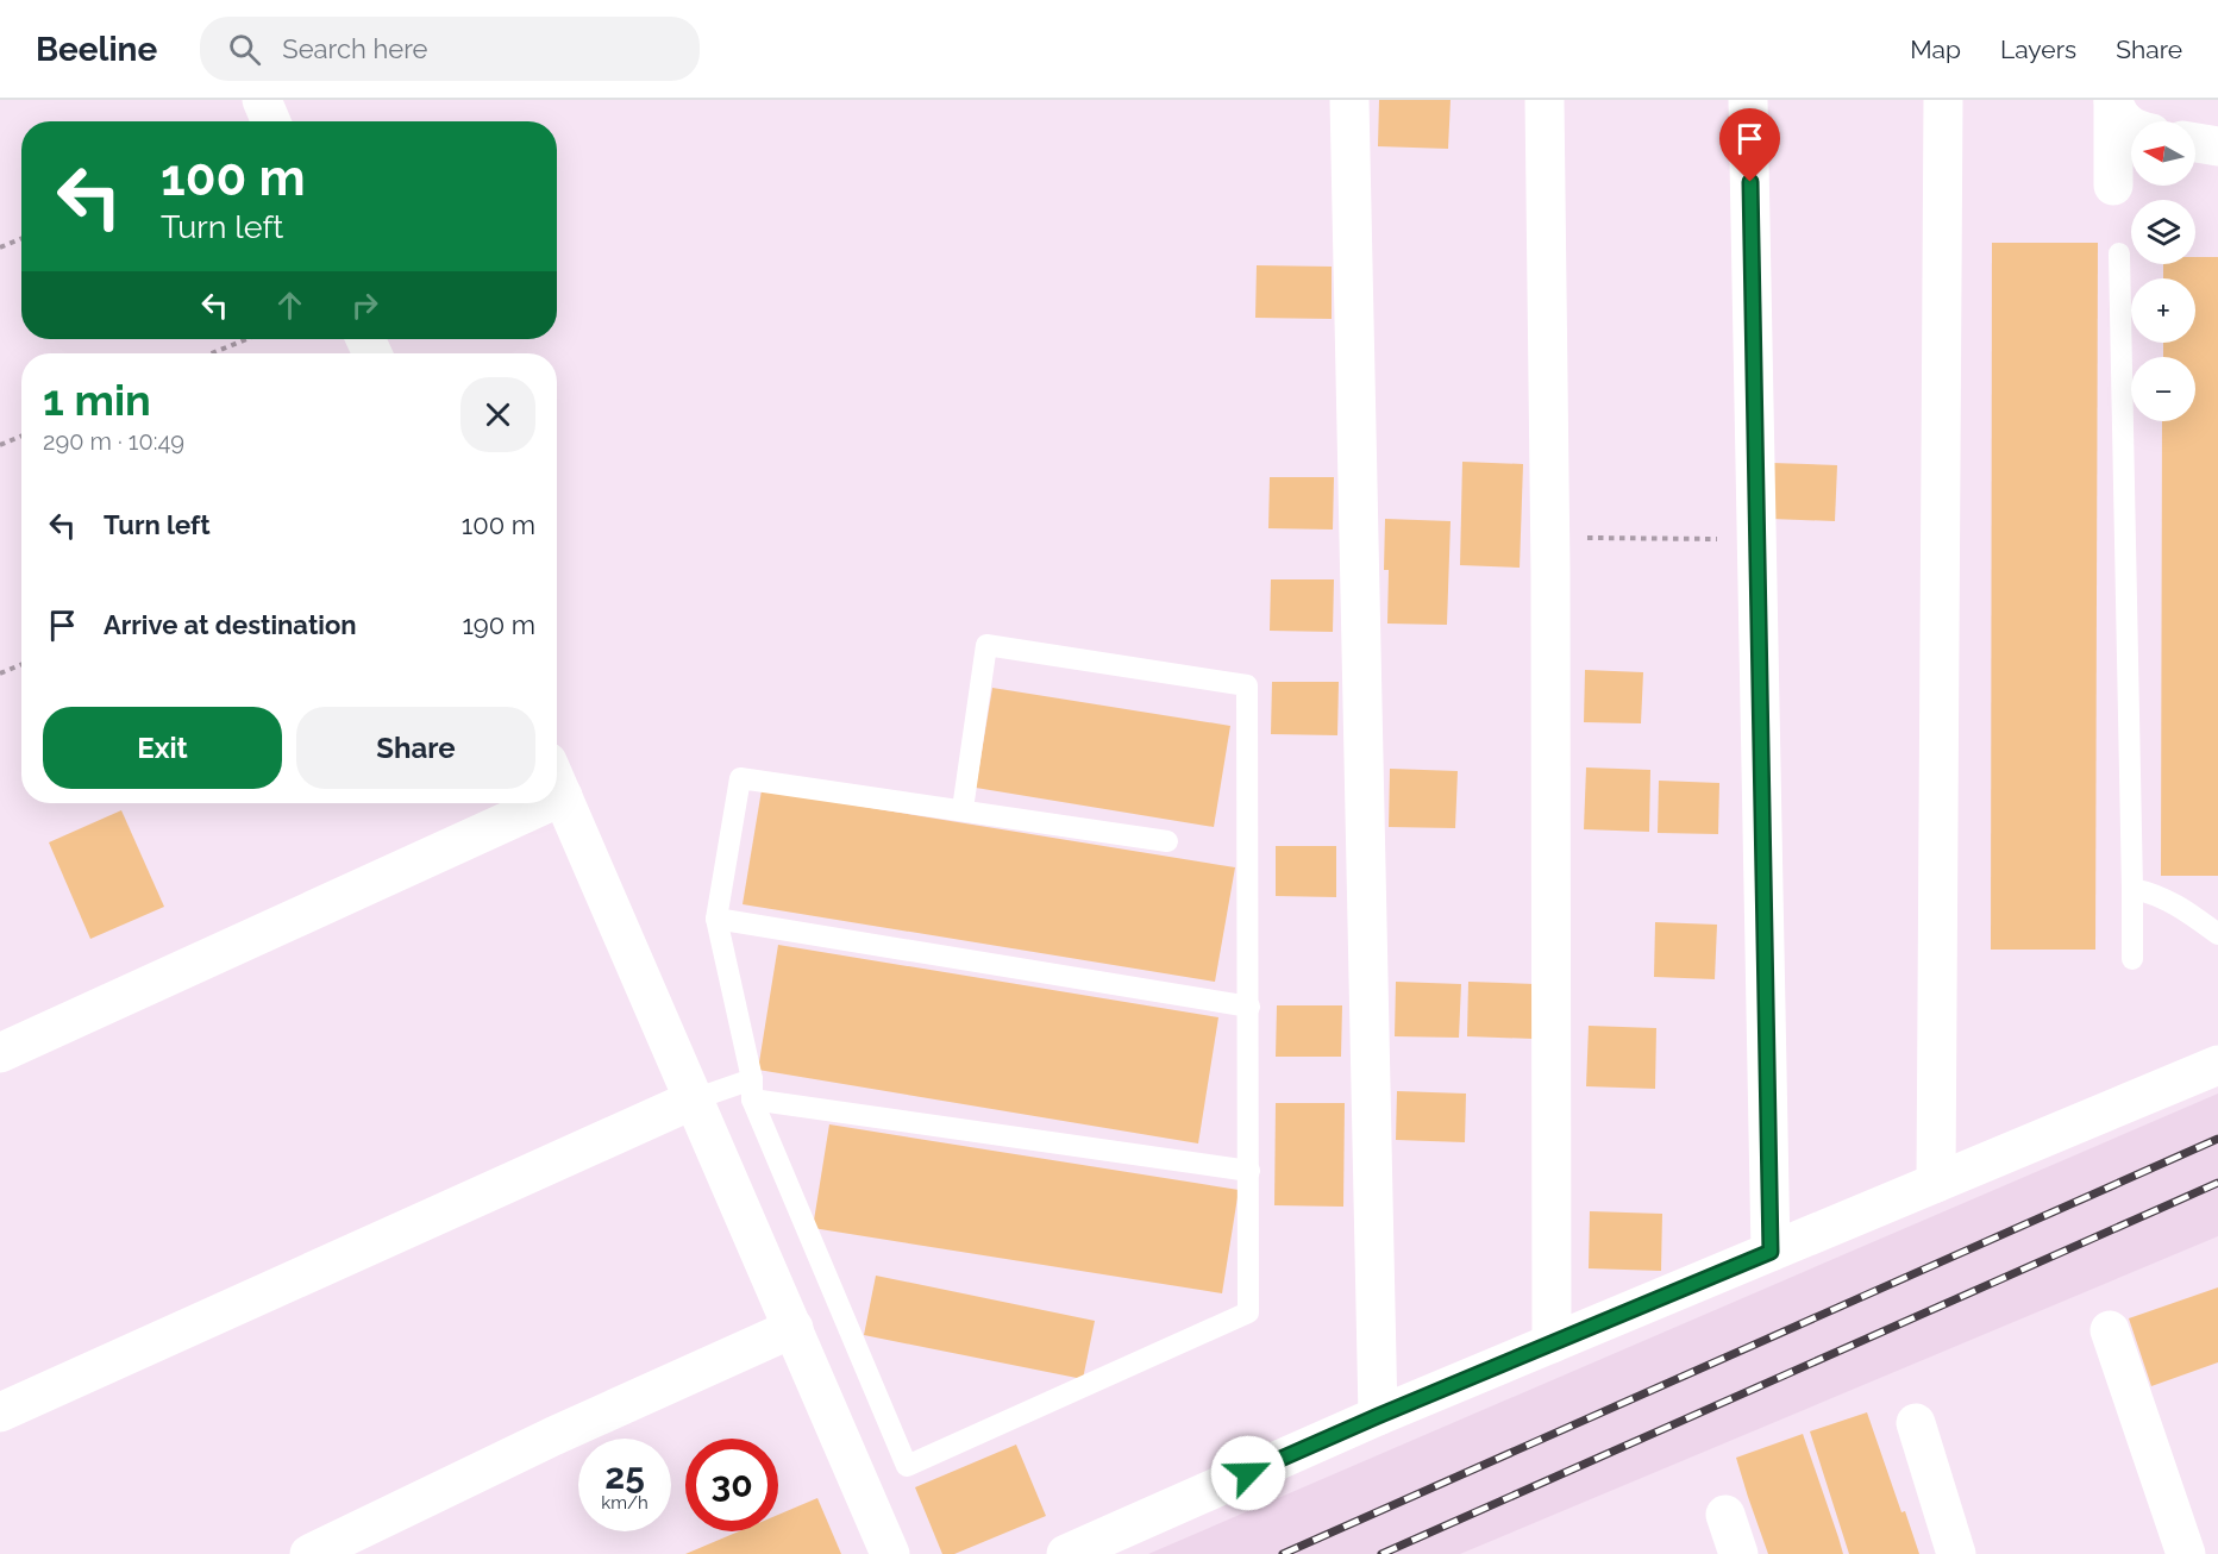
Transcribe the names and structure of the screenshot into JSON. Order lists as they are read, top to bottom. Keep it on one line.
{"north":"left","page":{"header":"Beeline","search":"Search here","nav":["Map","Layers","Share"],"map_buttons":["+","−"],"turn":["100 m","Turn left"],"heading":["1 min","290 m · 10:49"],"list":[{"name":"Turn left","value":"100 m"},{"name":"Arrive at destination","value":"190 m"}],"buttons":["Exit","Share"],"speed":"25 km/h","limit":"30"}}
